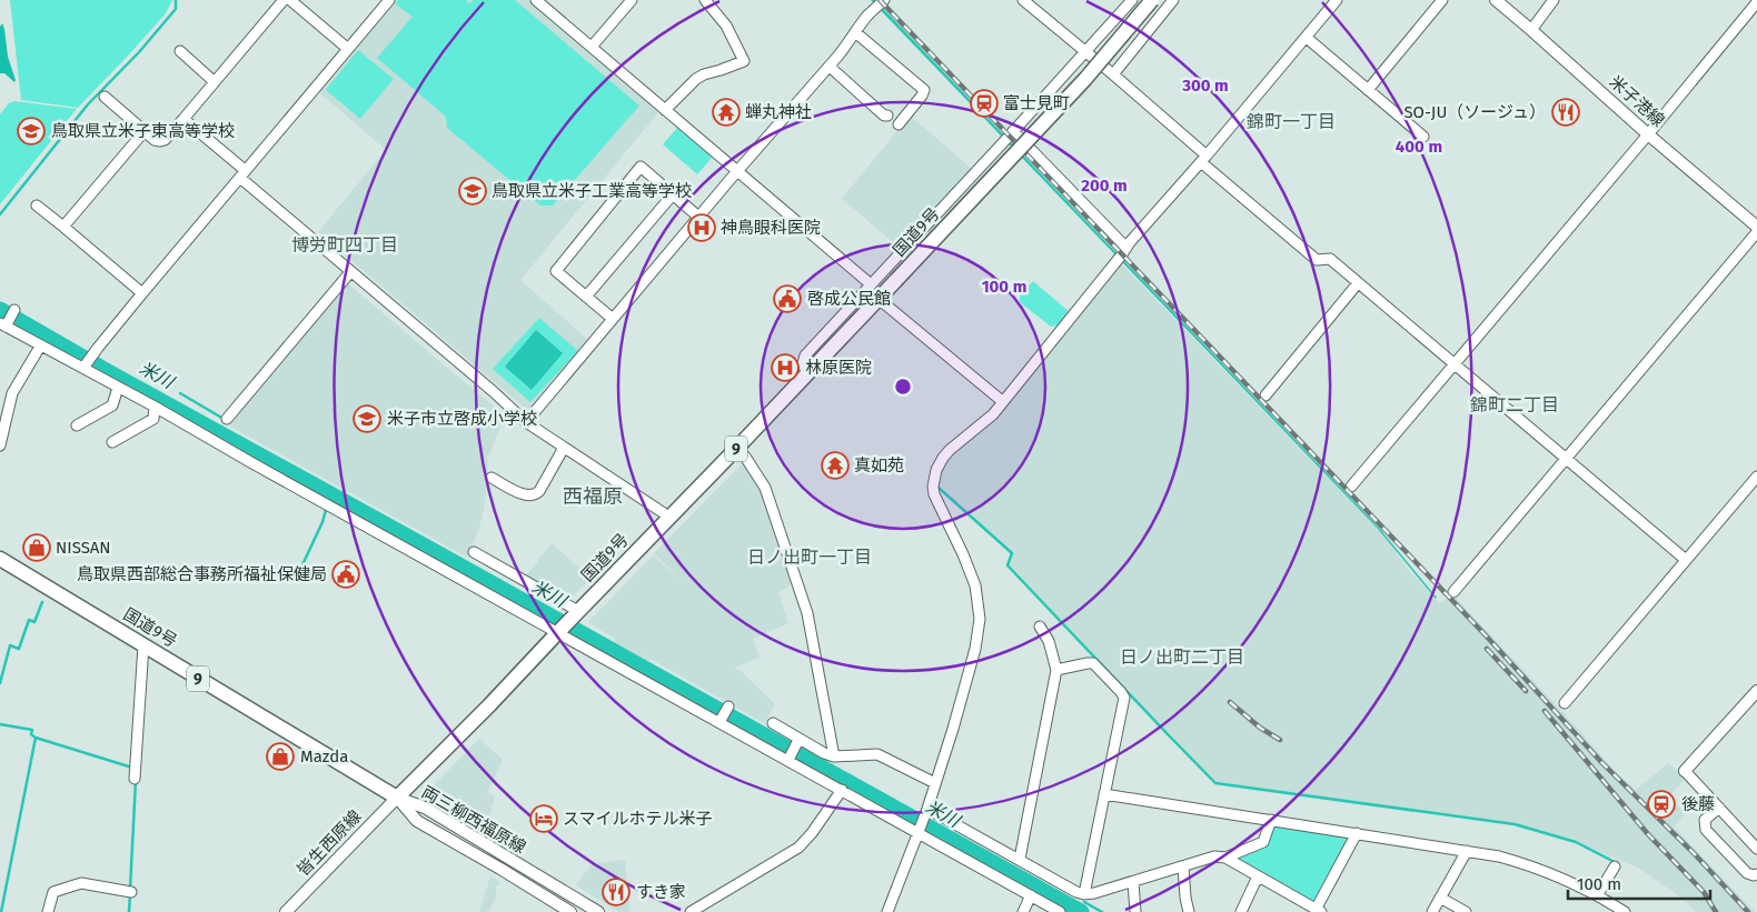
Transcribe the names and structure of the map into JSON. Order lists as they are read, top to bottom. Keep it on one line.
{"streets":{"highway":["国道9号","9"],"main road":["米子港線","両三柳西福原線","皆生西原線"]},"crossings":[["国道9号","両三柳西福原線"],["国道9号","皆生西原線"],["両三柳西福原線","皆生西原線"]],"districts":["錦町一丁目","博労町四丁目","錦町二丁目","西福原","日ノ出町一丁目","日ノ出町二丁目"],"water":["米川"],"places":{"station":["富士見町","後藤"],"temple":["蝉丸神社","真如苑"],"restaurant":["SO-JU（ソージュ）","すき家"],"school or university":["鳥取県立米子東高等学校","鳥取県立米子工業高等学校","米子市立啓成小学校"],"hospital":["神鳥眼科医院","林原医院"],"public building":["啓成公民館","鳥取県西部総合事務所福祉保健局"],"shop":["NISSAN","Mazda"],"hotel":["スマイルホテル米子"]},"scale_bar":"100 m","rings":["300 m","400 m","200 m","100 m"]}
